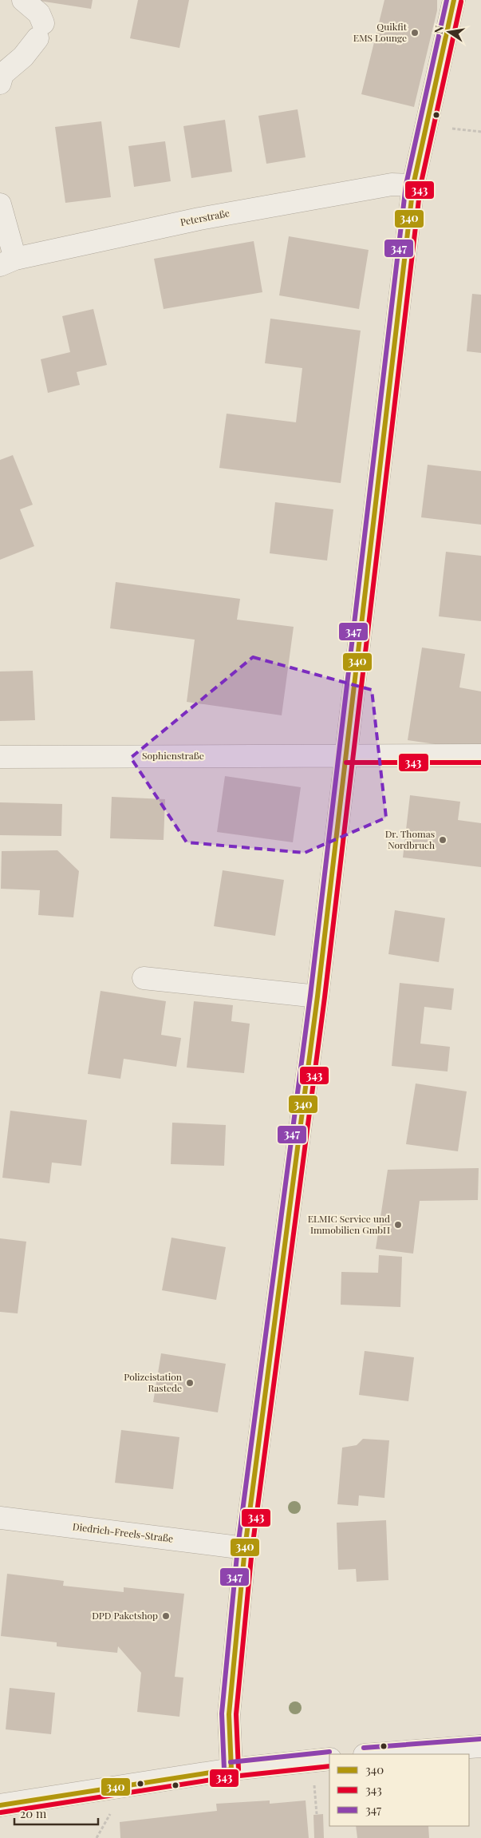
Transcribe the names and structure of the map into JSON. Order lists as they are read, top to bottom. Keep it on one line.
{"streets":{"street":["Peterstraße","Sophienstraße","Diedrich-Freels-Straße"]},"places":["Quikfit EMS Lounge","Dr. Thomas Nordbruch","ELMIC Service und Immobilien GmbH","Polizeistation Rastede","DPD Paketshop"],"lines":["transit line 340","transit line 347","transit line 343"],"legend":["340","343","347"],"scale_bar":"20 m","north":"left"}
